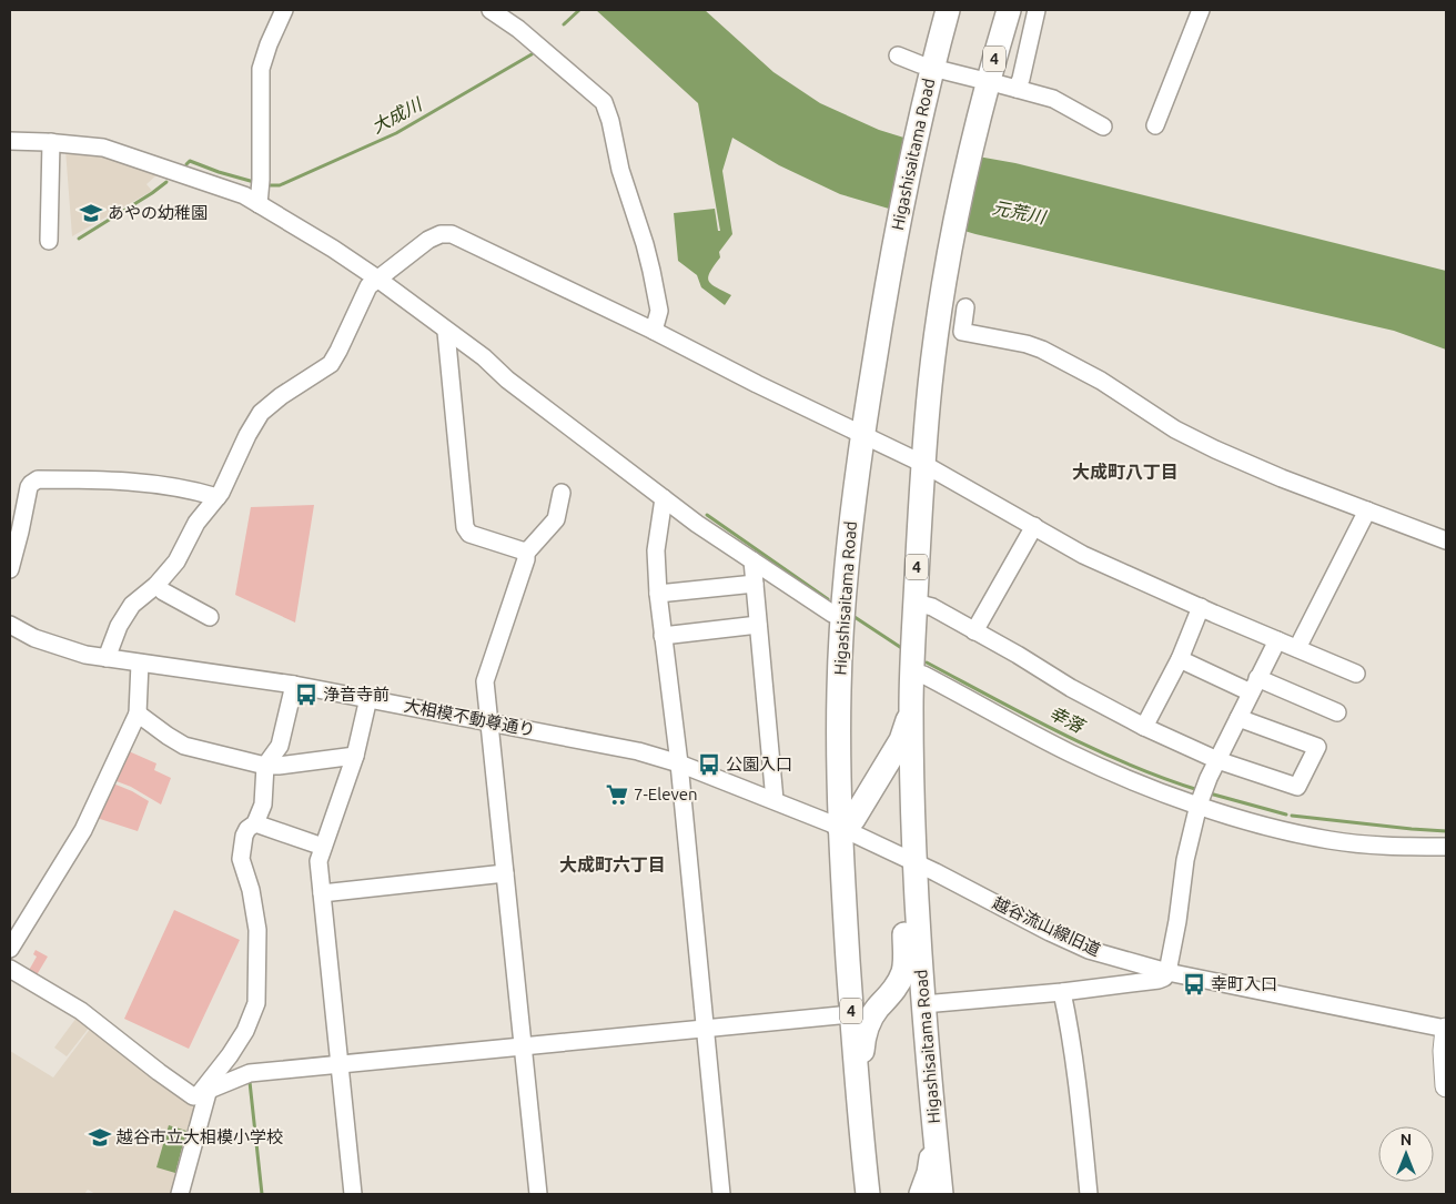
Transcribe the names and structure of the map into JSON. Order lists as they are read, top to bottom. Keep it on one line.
{"streets":{"highway":["4","Higashisaitama Road"],"street":["大相模不動尊通り","越谷流山線旧道"]},"crossings":[["4","Higashisaitama Road"],["4","大相模不動尊通り"],["4","越谷流山線旧道"],["Higashisaitama Road","大相模不動尊通り"],["Higashisaitama Road","越谷流山線旧道"],["大相模不動尊通り","越谷流山線旧道"]],"districts":["大成町八丁目","大成町六丁目"],"water":["大成川","元荒川","幸落"],"places":{"school or university":["あやの幼稚園","越谷市立大相模小学校"],"bus stop":["浄音寺前","公園入口","幸町入口"],"supermarket":["7-Eleven"]},"north":"top"}
